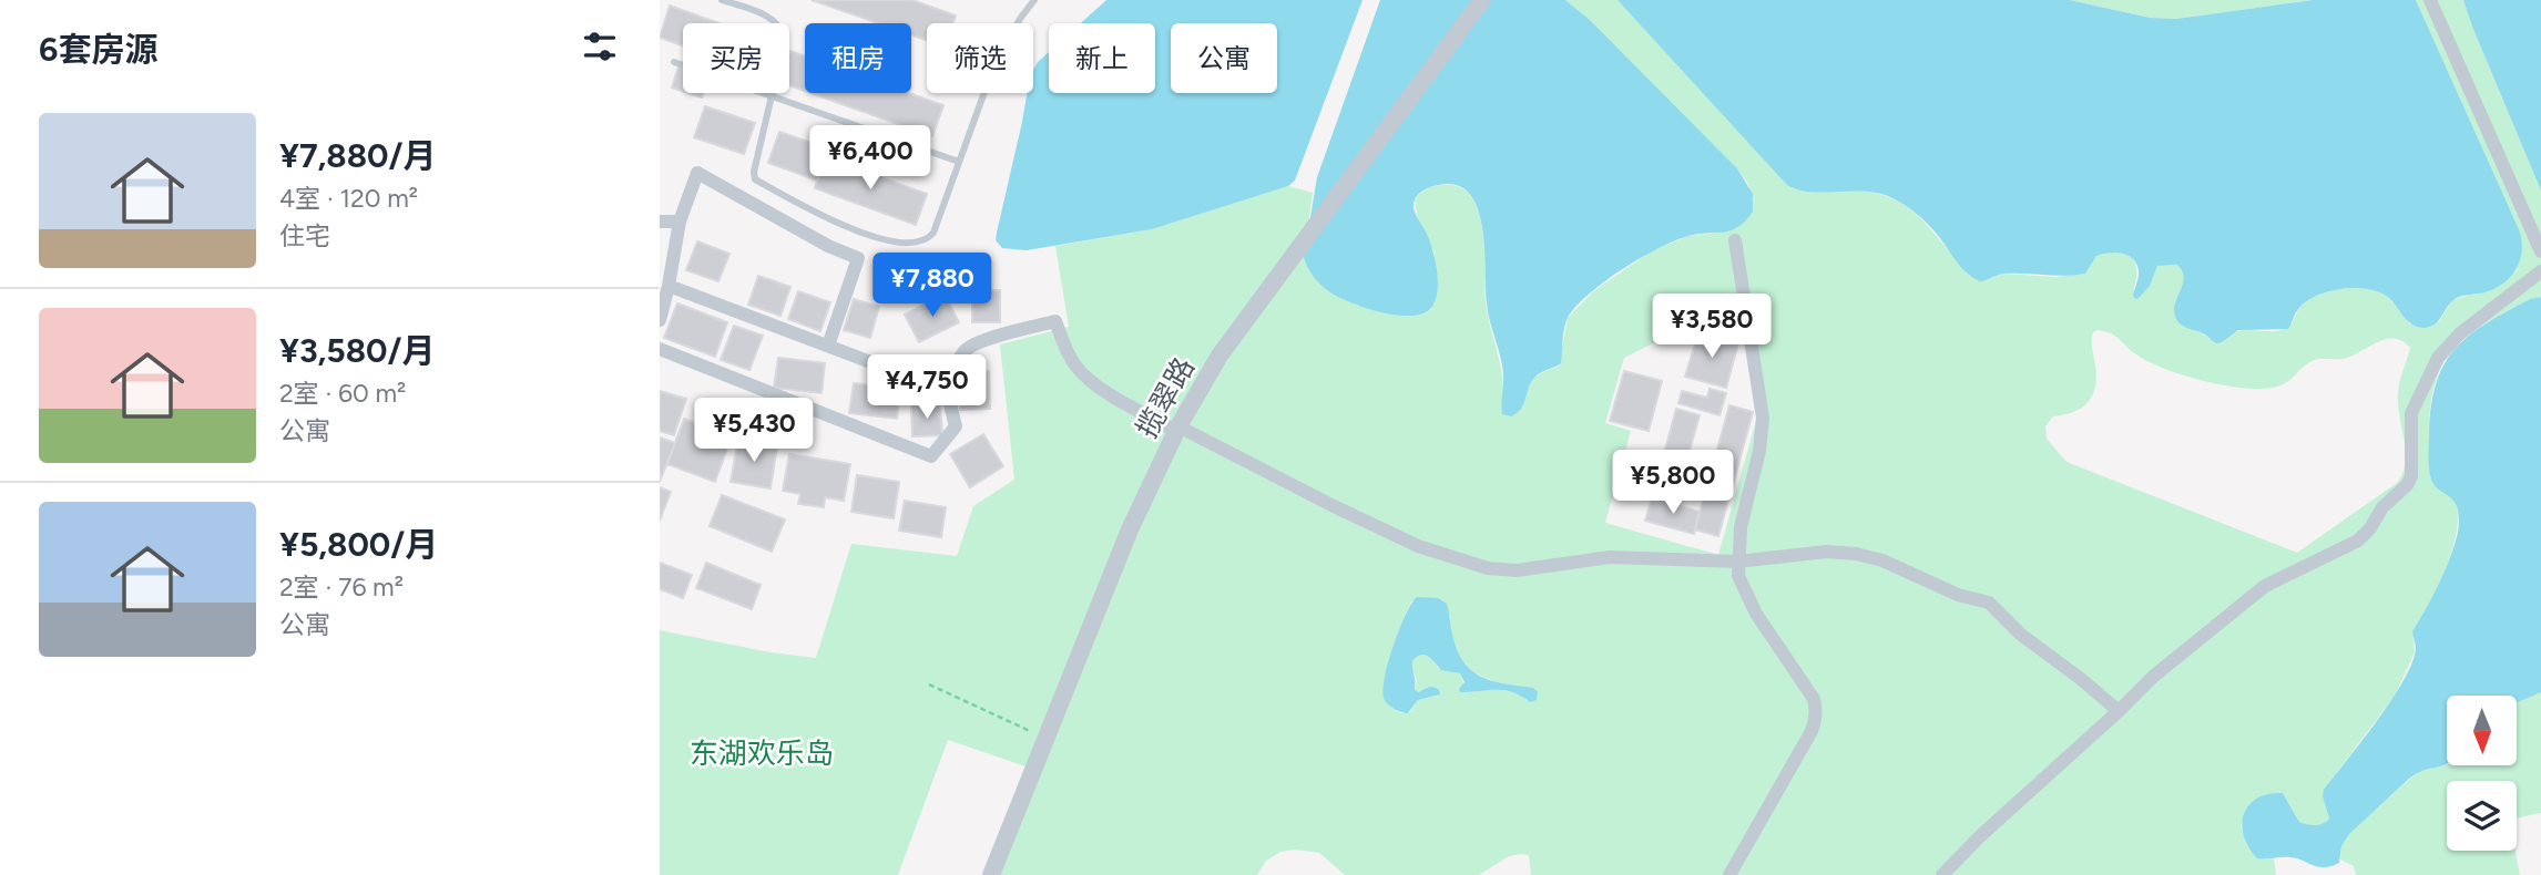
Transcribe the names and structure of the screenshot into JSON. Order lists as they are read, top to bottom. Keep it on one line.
{"streets":{"street":["揽翠路"]},"parks":["东湖欢乐岛"],"north":"bottom","page":{"heading":"6套房源","chip":["买房","租房","筛选","新上","公寓"],"list":[{"name":"¥7,880/月","note":"4室 · 120 m² · 住宅"},{"name":"¥3,580/月","note":"2室 · 60 m² · 公寓"},{"name":"¥5,800/月","note":"2室 · 76 m² · 公寓"}],"price":["¥6,400","¥7,880","¥3,580","¥4,750","¥5,430","¥5,800"]}}
